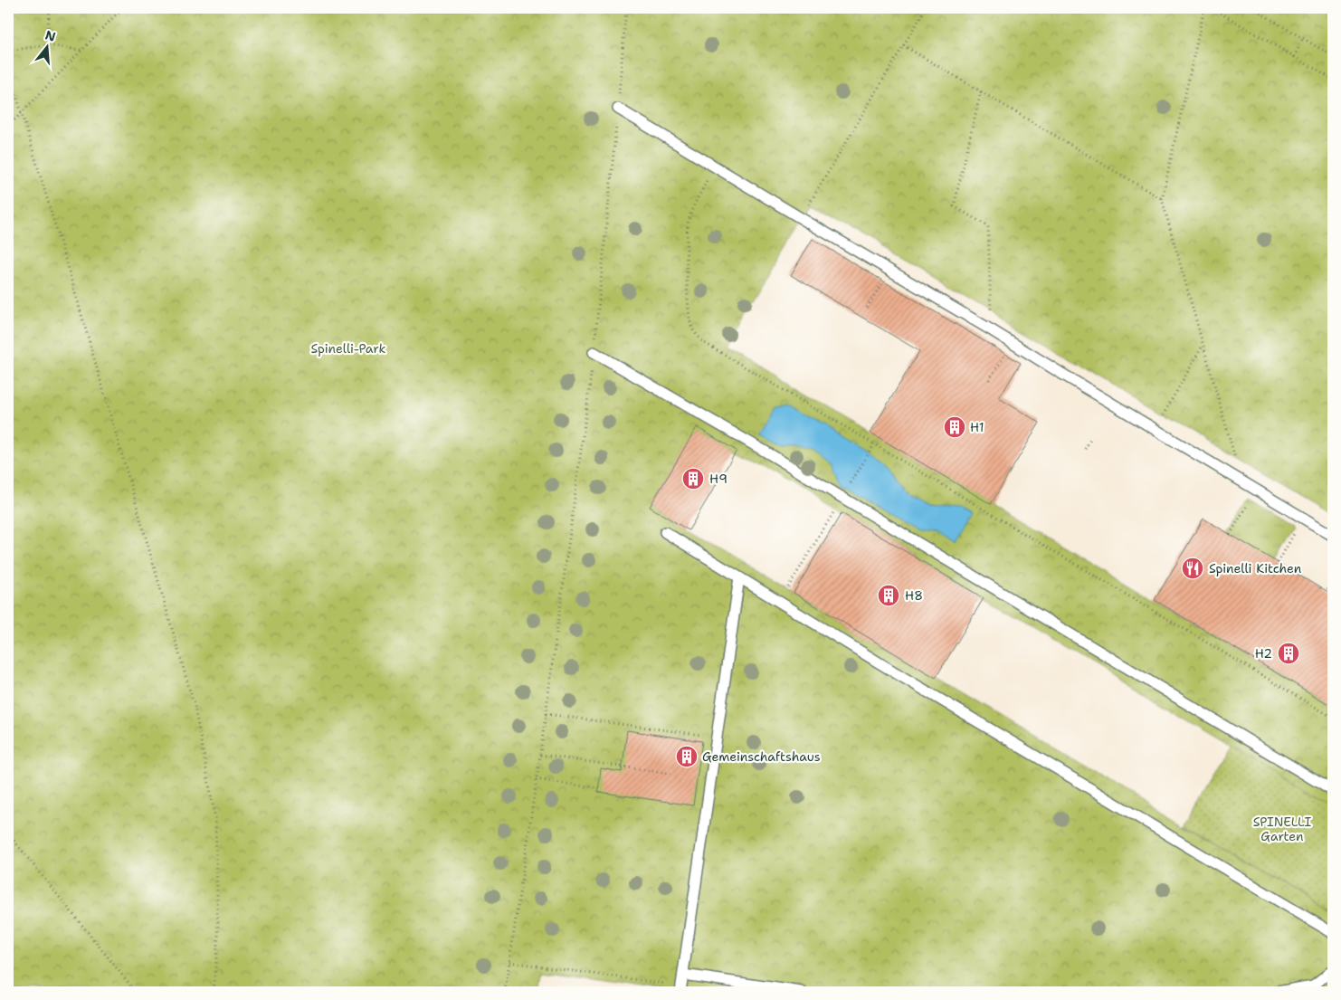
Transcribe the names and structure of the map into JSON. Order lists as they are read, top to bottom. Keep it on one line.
{"parks":["Spinelli-Park","SPINELLI Garten"],"places":{"building":["H1","H9","H8","H2","Gemeinschaftshaus"],"restaurant":["Spinelli Kitchen"]},"north":"top"}
